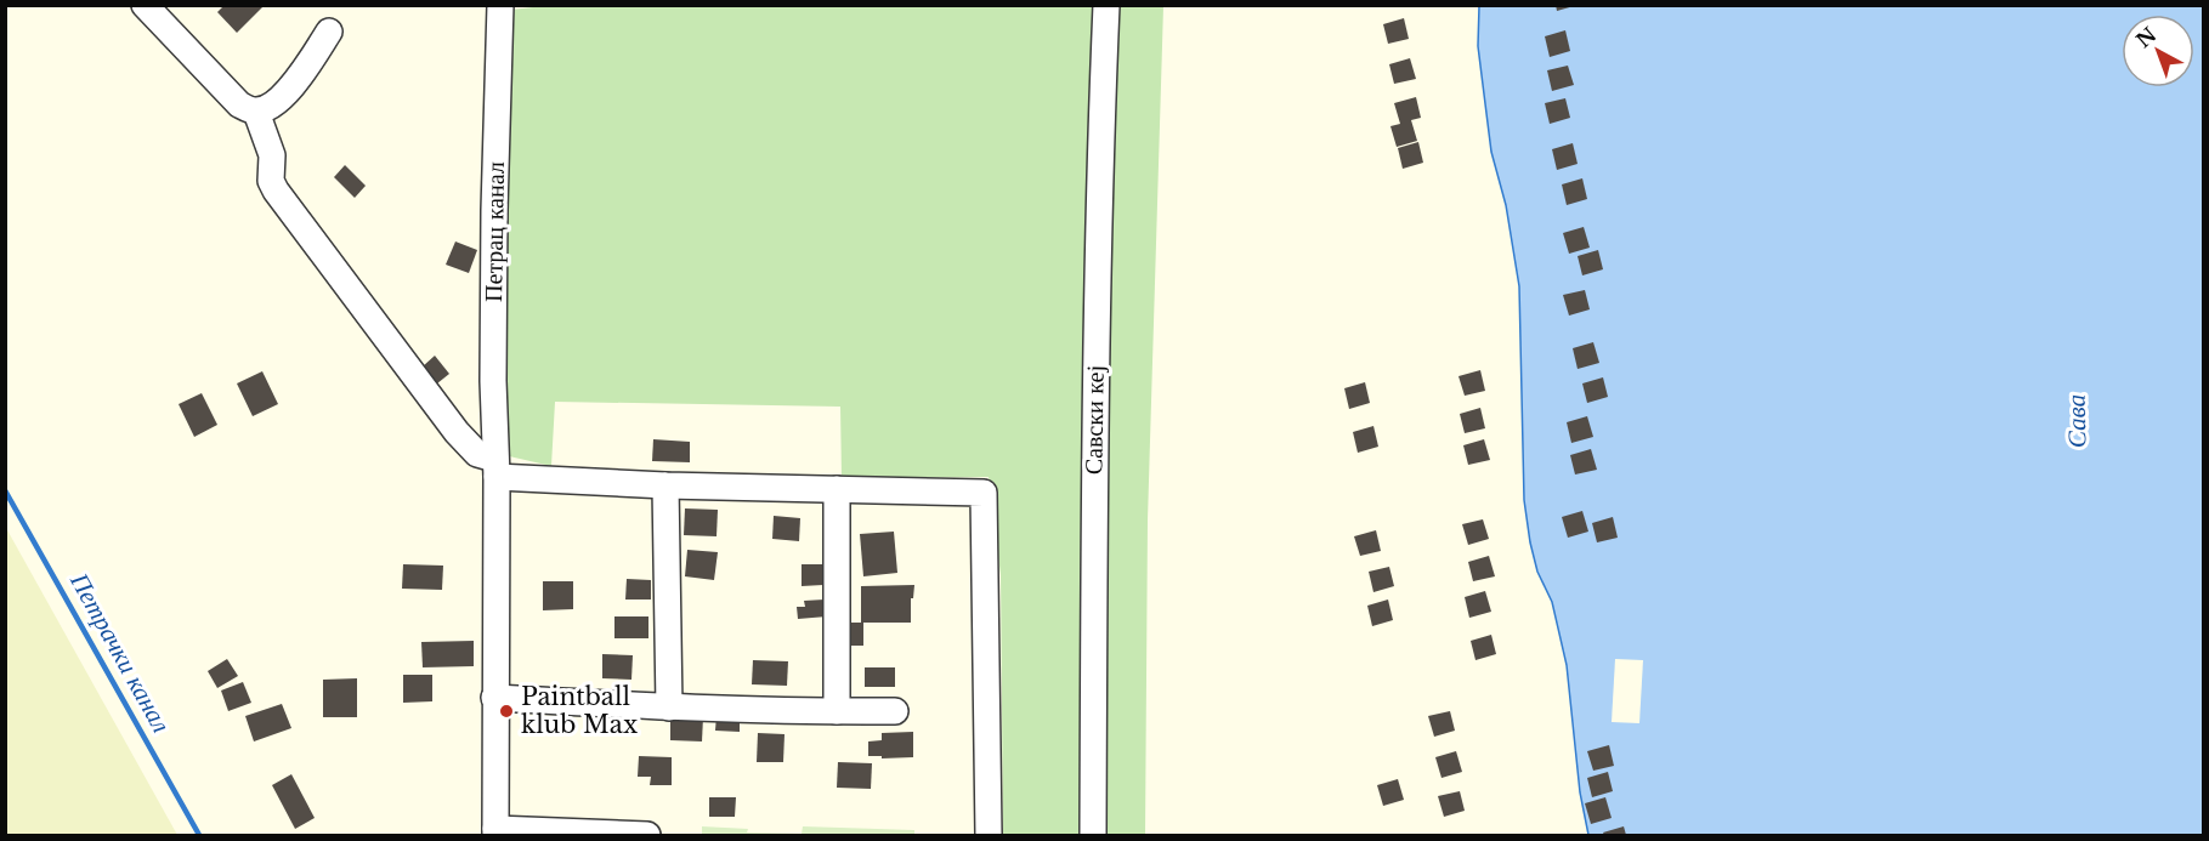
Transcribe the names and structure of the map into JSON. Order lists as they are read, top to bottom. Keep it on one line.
{"streets":{"street":["Петрац канал","Савски кеј"]},"water":["Сава","Петрачки канал"],"places":["Paintball klub Max"],"north":"top left"}
